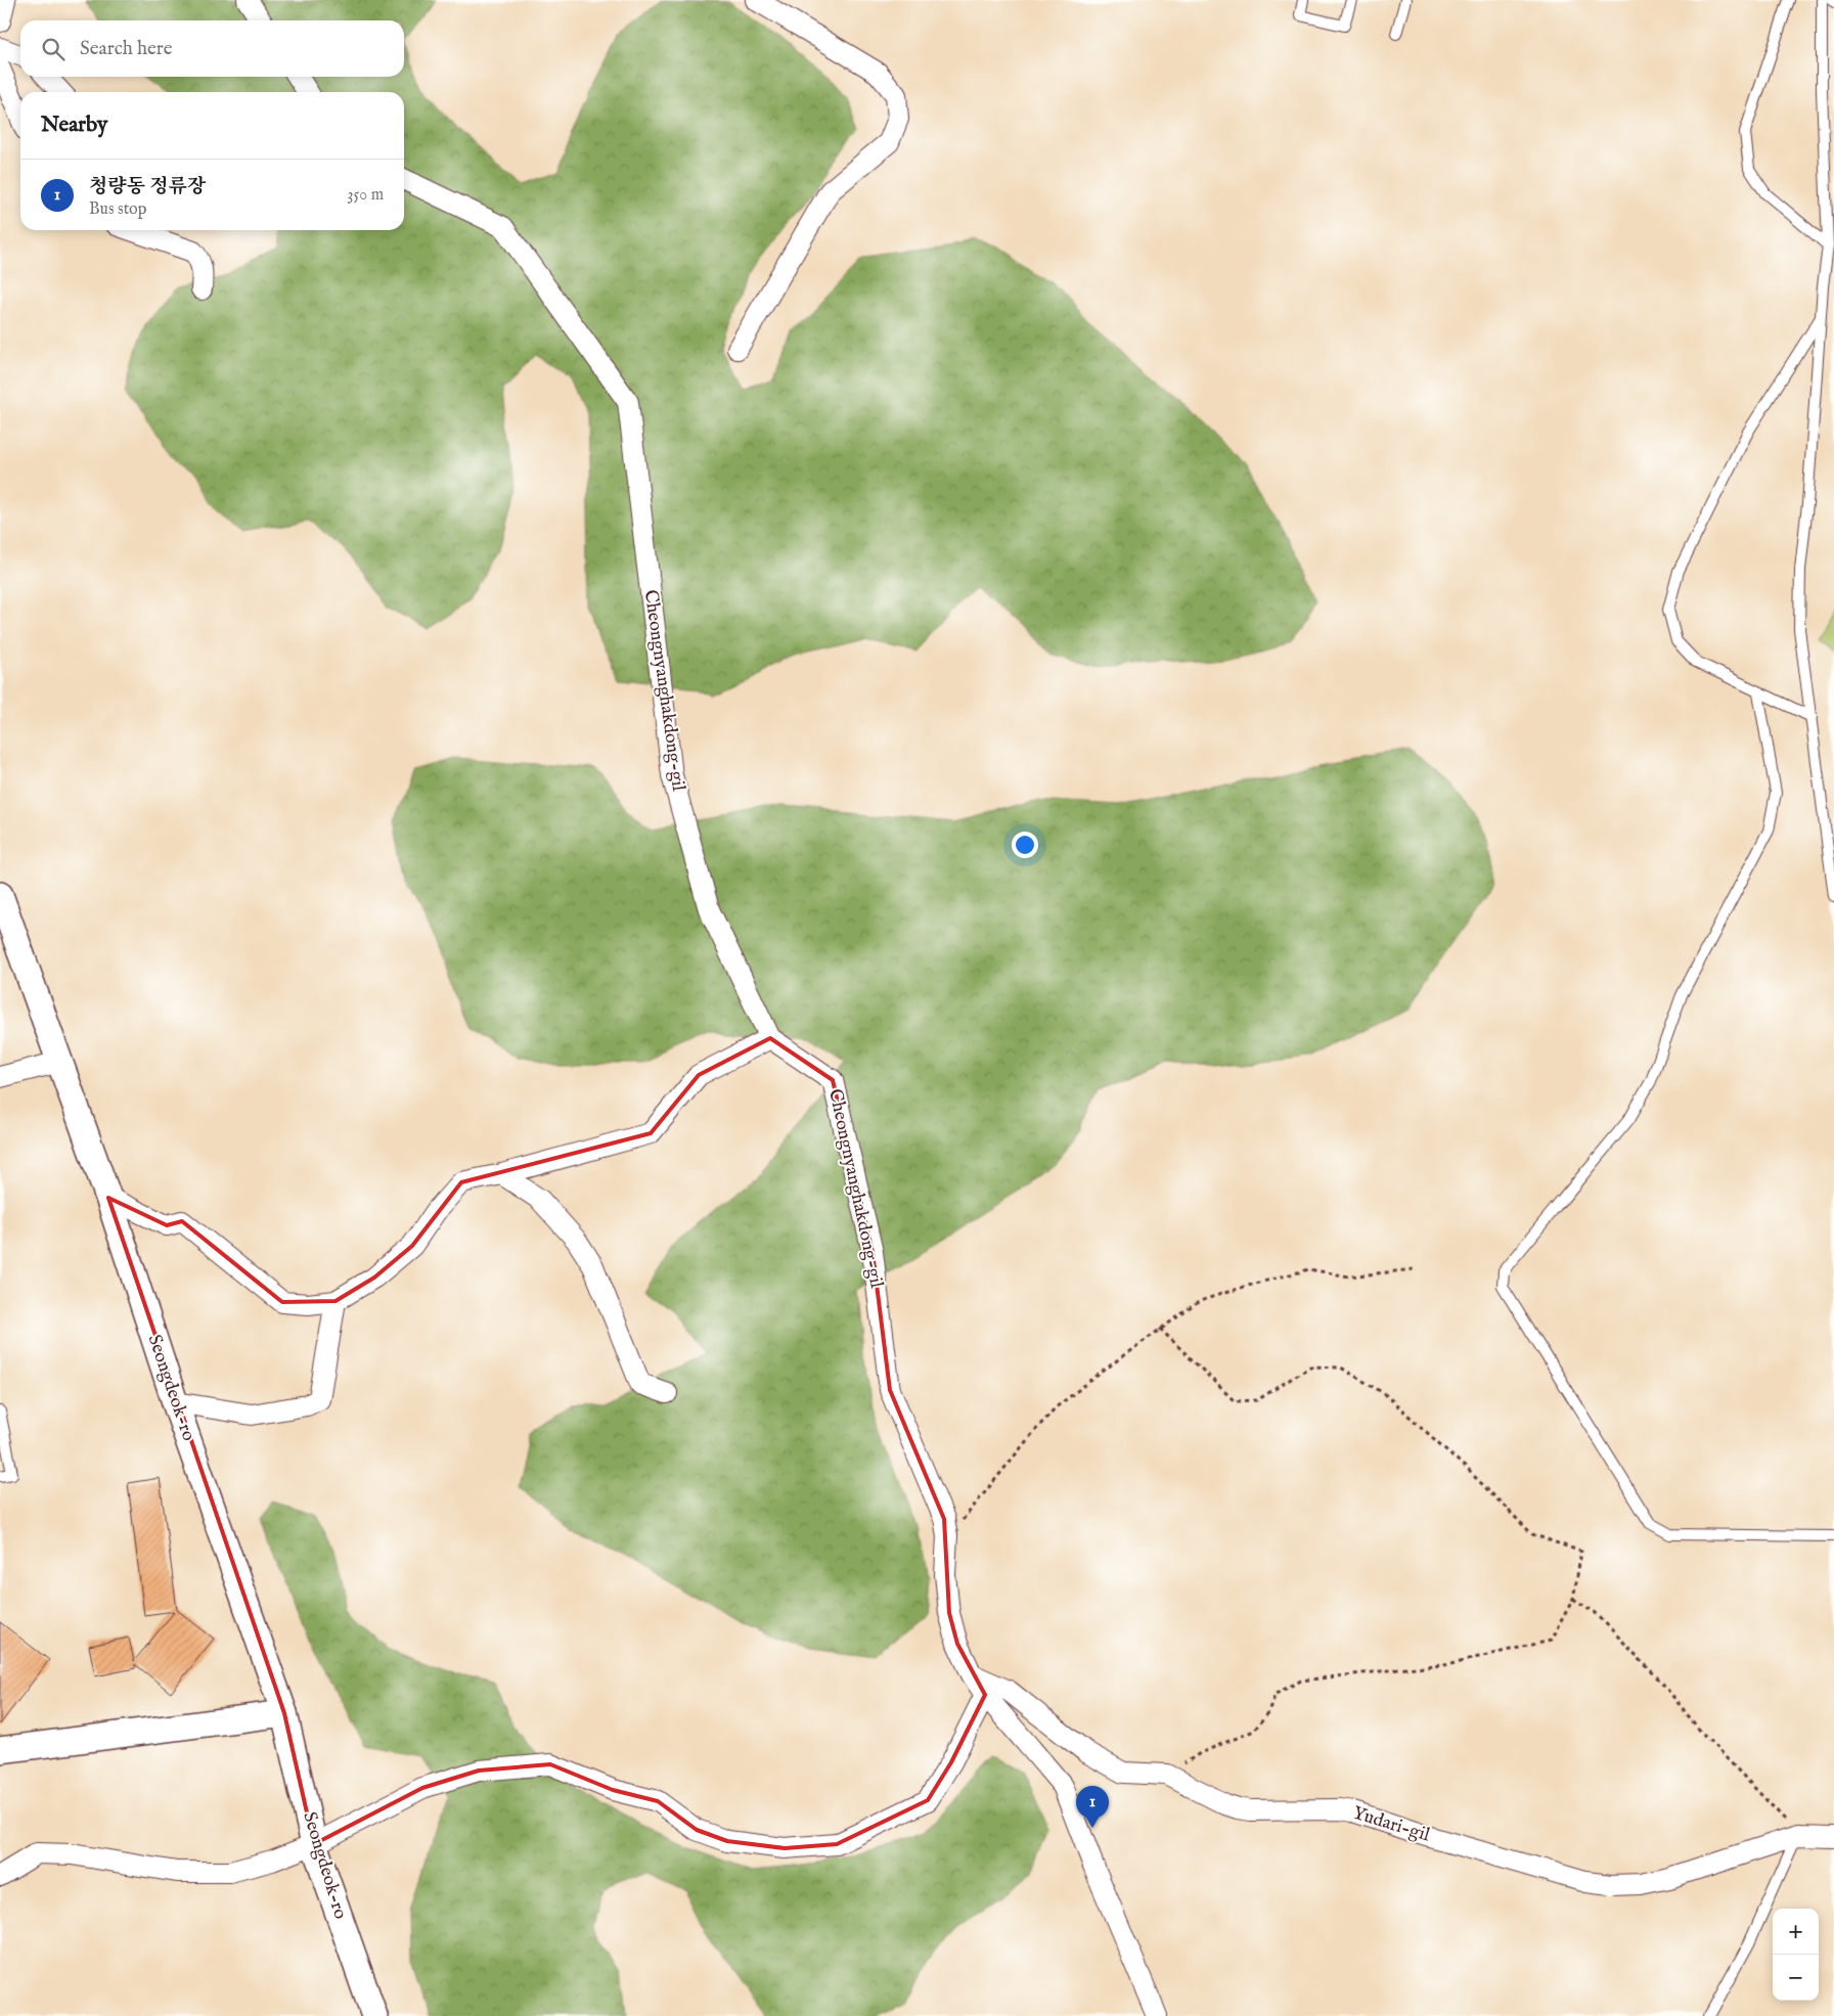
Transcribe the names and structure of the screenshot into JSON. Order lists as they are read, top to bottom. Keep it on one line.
{"streets":{"street":["Cheongnyanghakdong-gil","Seongdeok-ro","Yudari-gil"]},"crossings":[["Cheongnyanghakdong-gil","Yudari-gil"]],"page":{"search":"Search here","heading":"Nearby","list":[{"mark":"1","name":"청량동 정류장","note":"Bus stop","value":"350 m"}],"pins":"1","map_buttons":["+","−"]}}
